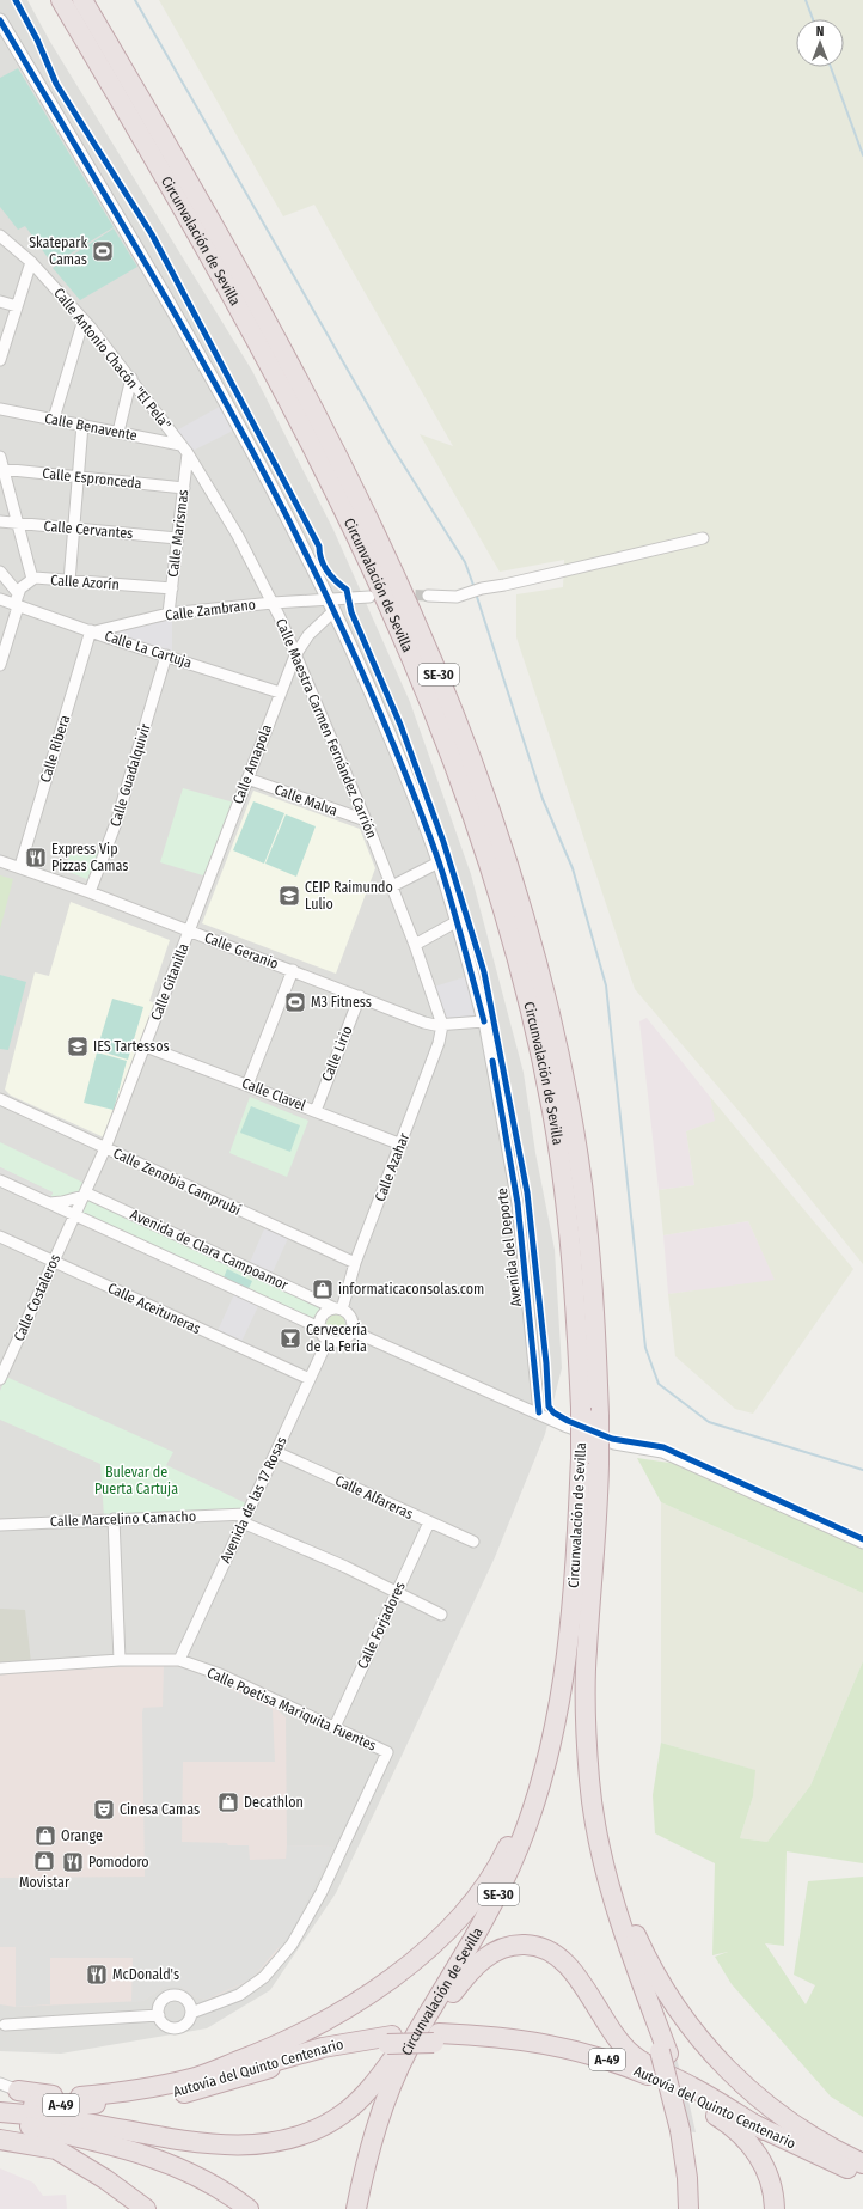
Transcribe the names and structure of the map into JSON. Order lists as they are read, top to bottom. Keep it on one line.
{"streets":{"highway":["Circunvalación de Sevilla","SE-30","A-49","Autovía del Quinto Centenario"],"street":["Calle Antonio Chacón \"El Pela\"","Calle Benavente","Calle Espronceda","Calle Cervantes","Calle Marismas","Calle Azorín","Calle Zambrano","Calle La Cartuja","Calle Maestra Carmen Fernández Carrión","Calle Ribera","Calle Amapola","Calle Guadalquivir","Calle Malva","Calle Geranio","Calle Gitanilla","Calle Lirio","Calle Clavel","Calle Azahar","Calle Zenobia Camprubí","Avenida del Deporte","Avenida de Clara Campoamor","Calle Costaleros","Calle Aceituneras","Calle Alfareras","Avenida de las 17 Rosas","Calle Marcelino Camacho","Calle Forjadores","Calle Poetisa Mariquita Fuentes"]},"crossings":[["Calle Antonio Chacón \"El Pela\"","Calle Benavente"],["Calle Antonio Chacón \"El Pela\"","Calle Marismas"],["Calle Antonio Chacón \"El Pela\"","Calle Maestra Carmen Fernández Carrión"],["Calle Benavente","Calle Marismas"],["Calle Benavente","Calle Maestra Carmen Fernández Carrión"],["Calle Espronceda","Calle Marismas"],["Calle Cervantes","Calle Marismas"],["Calle Marismas","Calle Azorín"],["Calle Marismas","Calle Zambrano"],["Calle Marismas","Calle Maestra Carmen Fernández Carrión"],["Calle Azorín","Calle La Cartuja"],["Calle Zambrano","Calle La Cartuja"],["Calle Zambrano","Calle Maestra Carmen Fernández Carrión"],["Calle Zambrano","Calle Ribera"],["Calle Zambrano","Avenida del Deporte"],["Calle La Cartuja","Calle Ribera"],["Calle La Cartuja","Calle Amapola"],["Calle La Cartuja","Calle Guadalquivir"],["Calle Maestra Carmen Fernández Carrión","Calle Amapola"],["Calle Maestra Carmen Fernández Carrión","Calle Malva"],["Calle Maestra Carmen Fernández Carrión","Calle Geranio"],["Calle Maestra Carmen Fernández Carrión","Calle Azahar"],["Calle Ribera","Calle Geranio"],["Calle Amapola","Calle Malva"],["Calle Amapola","Calle Geranio"],["Calle Amapola","Calle Gitanilla"],["Calle Amapola","Avenida del Deporte"],["Calle Guadalquivir","Calle Geranio"],["Calle Geranio","Calle Gitanilla"],["Calle Geranio","Calle Lirio"],["Calle Geranio","Calle Azahar"],["Calle Geranio","Avenida del Deporte"],["Calle Gitanilla","Calle Clavel"],["Calle Gitanilla","Calle Zenobia Camprubí"],["Calle Gitanilla","Avenida de Clara Campoamor"],["Calle Gitanilla","Calle Costaleros"],["Calle Lirio","Calle Clavel"],["Calle Clavel","Calle Azahar"],["Calle Azahar","Calle Zenobia Camprubí"],["Calle Azahar","Avenida de Clara Campoamor"],["Calle Azahar","Avenida de las 17 Rosas"],["Avenida de Clara Campoamor","Calle Costaleros"],["Avenida de Clara Campoamor","Avenida de las 17 Rosas"],["Calle Costaleros","Calle Aceituneras"],["Calle Aceituneras","Avenida de las 17 Rosas"],["Calle Alfareras","Avenida de las 17 Rosas"],["Calle Alfareras","Calle Forjadores"],["Avenida de las 17 Rosas","Calle Marcelino Camacho"],["Avenida de las 17 Rosas","Calle Poetisa Mariquita Fuentes"],["Calle Marcelino Camacho","Calle Forjadores"],["Calle Forjadores","Calle Poetisa Mariquita Fuentes"]],"parks":["Bulevar de Puerta Cartuja"],"places":{"sports":["Skatepark Camas","M3 Fitness"],"restaurant":["Express Vip Pizzas Camas","Pomodoro","McDonald's"],"school or university":["CEIP Raimundo Lulio","IES Tartessos"],"shop":["informaticaconsolas.com","Decathlon","Orange","Movistar"],"bar":["Cervecería de la Feria"],"theatre":["Cinesa Camas"]},"north":"top"}
